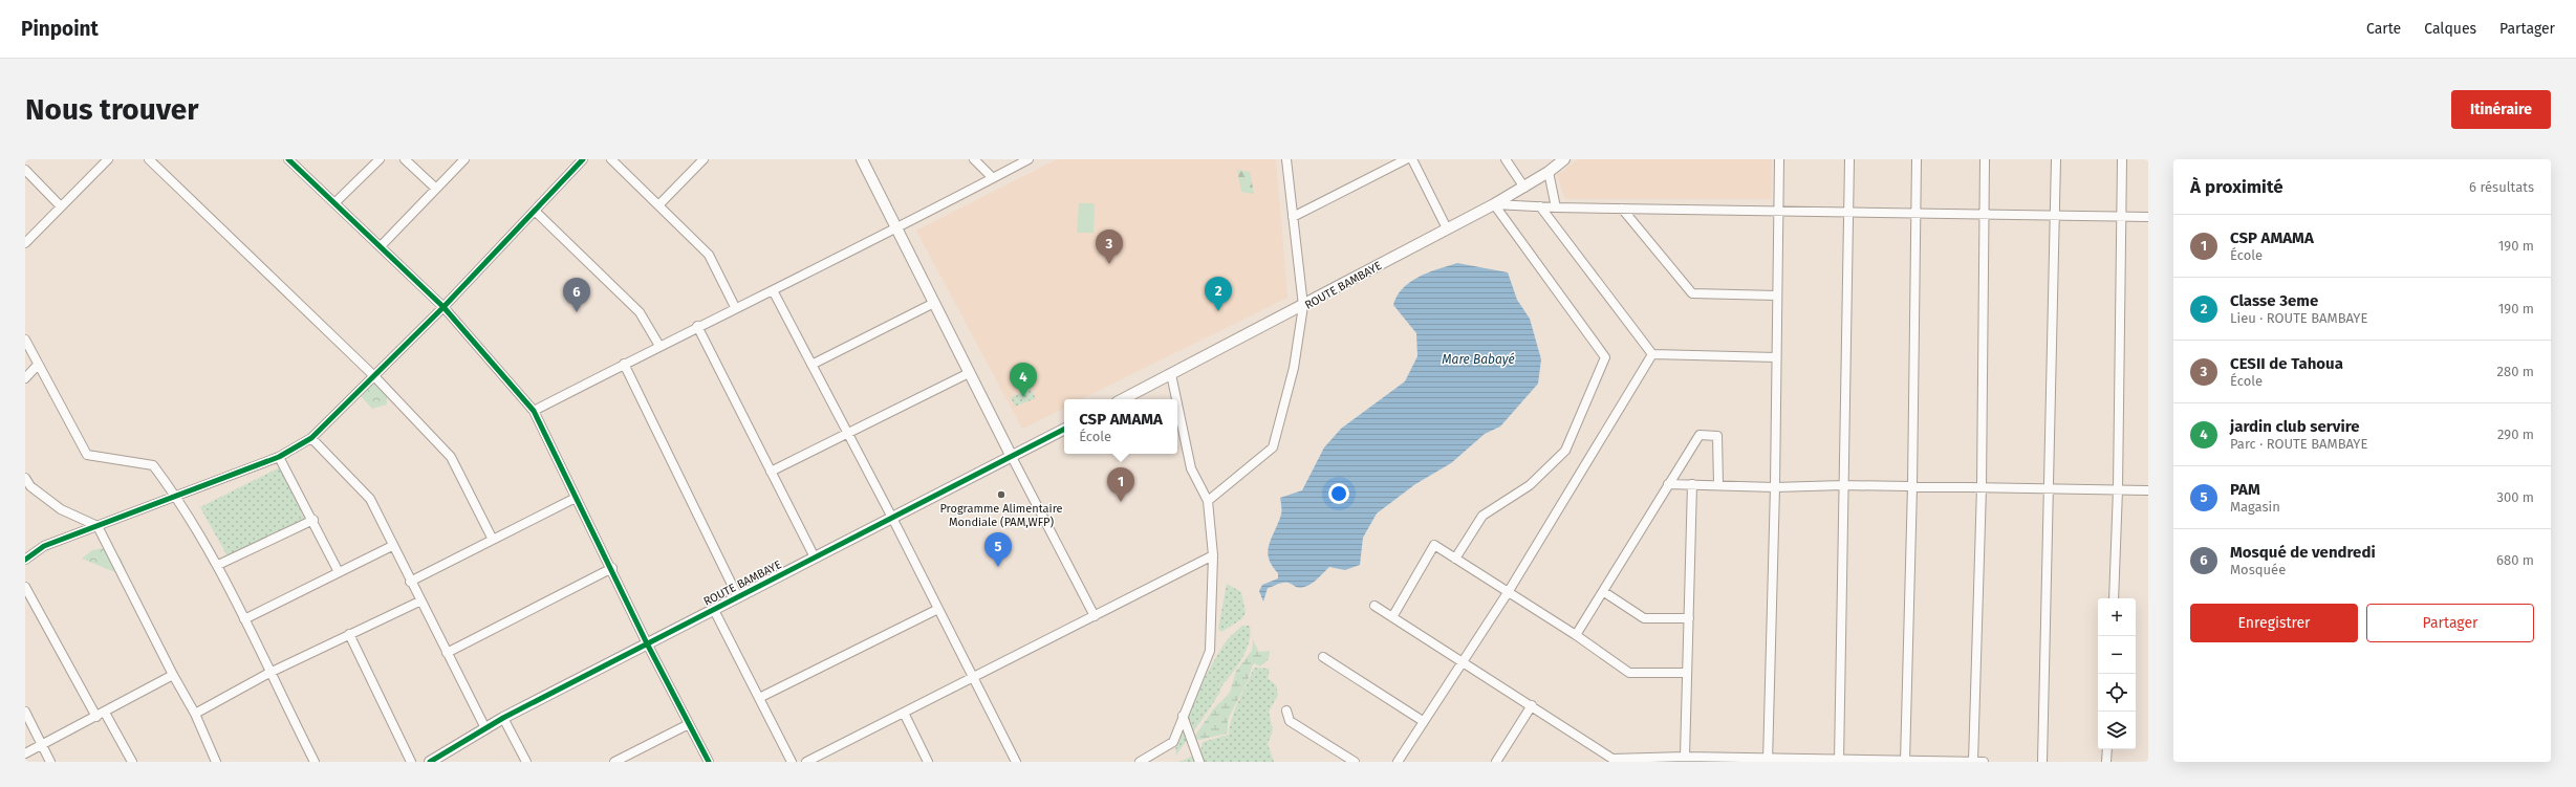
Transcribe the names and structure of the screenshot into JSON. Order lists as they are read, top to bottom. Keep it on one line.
{"streets":{"street":["ROUTE BAMBAYE"]},"water":["Mare Babayé"],"places":["Programme Alimentaire Mondiale (PAM,WFP)"],"page":{"header":"Pinpoint","nav":["Carte","Calques","Partager"],"buttons":["Itinéraire",["Enregistrer","Partager"]],"title":"Nous trouver","heading":["À proximité","6 résultats"],"list":[{"mark":"1","name":"CSP AMAMA","note":"École","value":"190 m"},{"mark":"2","name":"Classe 3eme","note":"Lieu · ROUTE BAMBAYE","value":"190 m"},{"mark":"3","name":"CESII de Tahoua","note":"École","value":"280 m"},{"mark":"4","name":"jardin club servire","note":"Parc · ROUTE BAMBAYE","value":"290 m"},{"mark":"5","name":"PAM","note":"Magasin","value":"300 m"},{"mark":"6","name":"Mosqué de vendredi","note":"Mosquée","value":"680 m"}],"pins":["3","2","6","4","1","5"],"popup":["CSP AMAMA","École"],"map_buttons":["+","−"]}}
